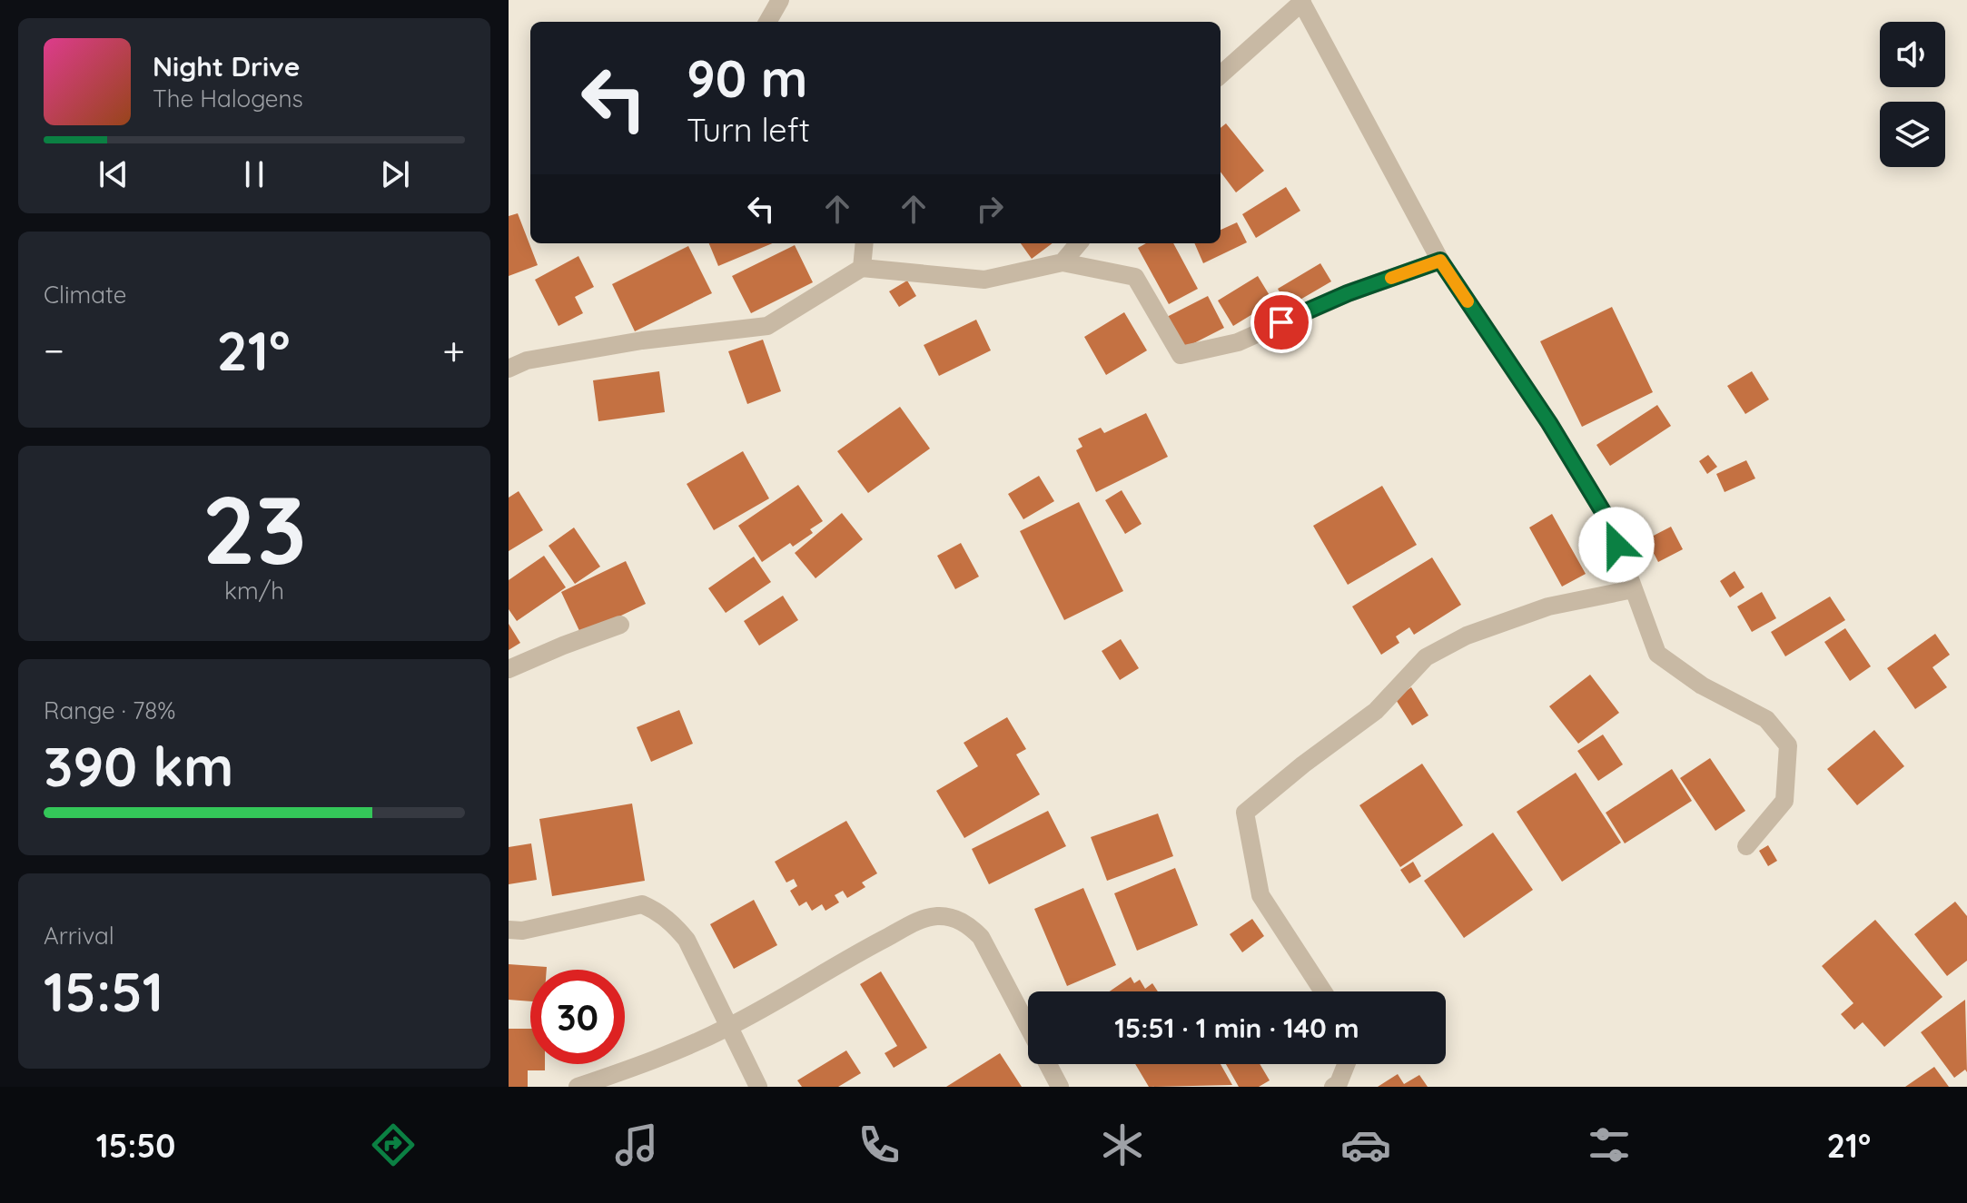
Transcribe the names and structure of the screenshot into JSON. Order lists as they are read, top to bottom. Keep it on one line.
{"page":{"turn":["90 m","Turn left"],"song":["Night Drive","The Halogens"],"tile":["Climate",["23","km/h"],["Range · 78%","390 km"],["Arrival","15:51"]],"heat":["−","21°","+"],"limit":"30","trip":"15:51 · 1 min · 140 m","tabs":["15:50","21°"]}}
